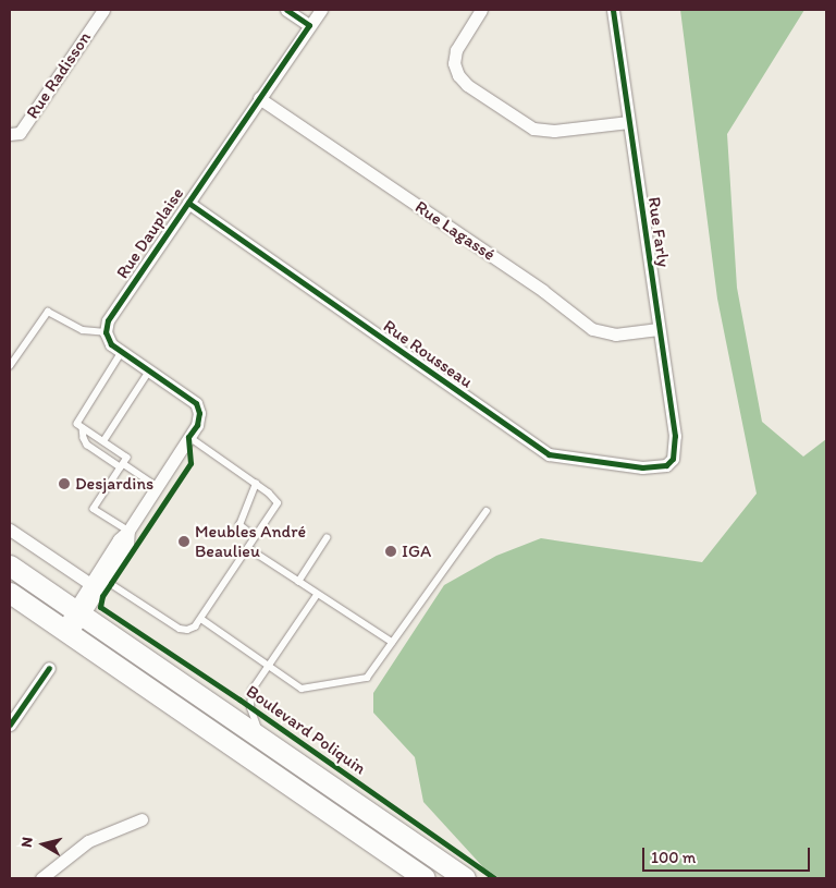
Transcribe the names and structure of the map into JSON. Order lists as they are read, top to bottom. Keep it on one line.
{"streets":{"main road":["Boulevard Poliquin"],"street":["Rue Radisson","Rue Lagassé","Rue Farly","Rue Dauplaise","Rue Rousseau"]},"crossings":[["Rue Lagassé","Rue Farly"],["Rue Lagassé","Rue Dauplaise"],["Rue Farly","Rue Rousseau"],["Rue Dauplaise","Rue Rousseau"]],"places":["Desjardins","Meubles André Beaulieu","IGA"],"scale_bar":"100 m","north":"left"}
